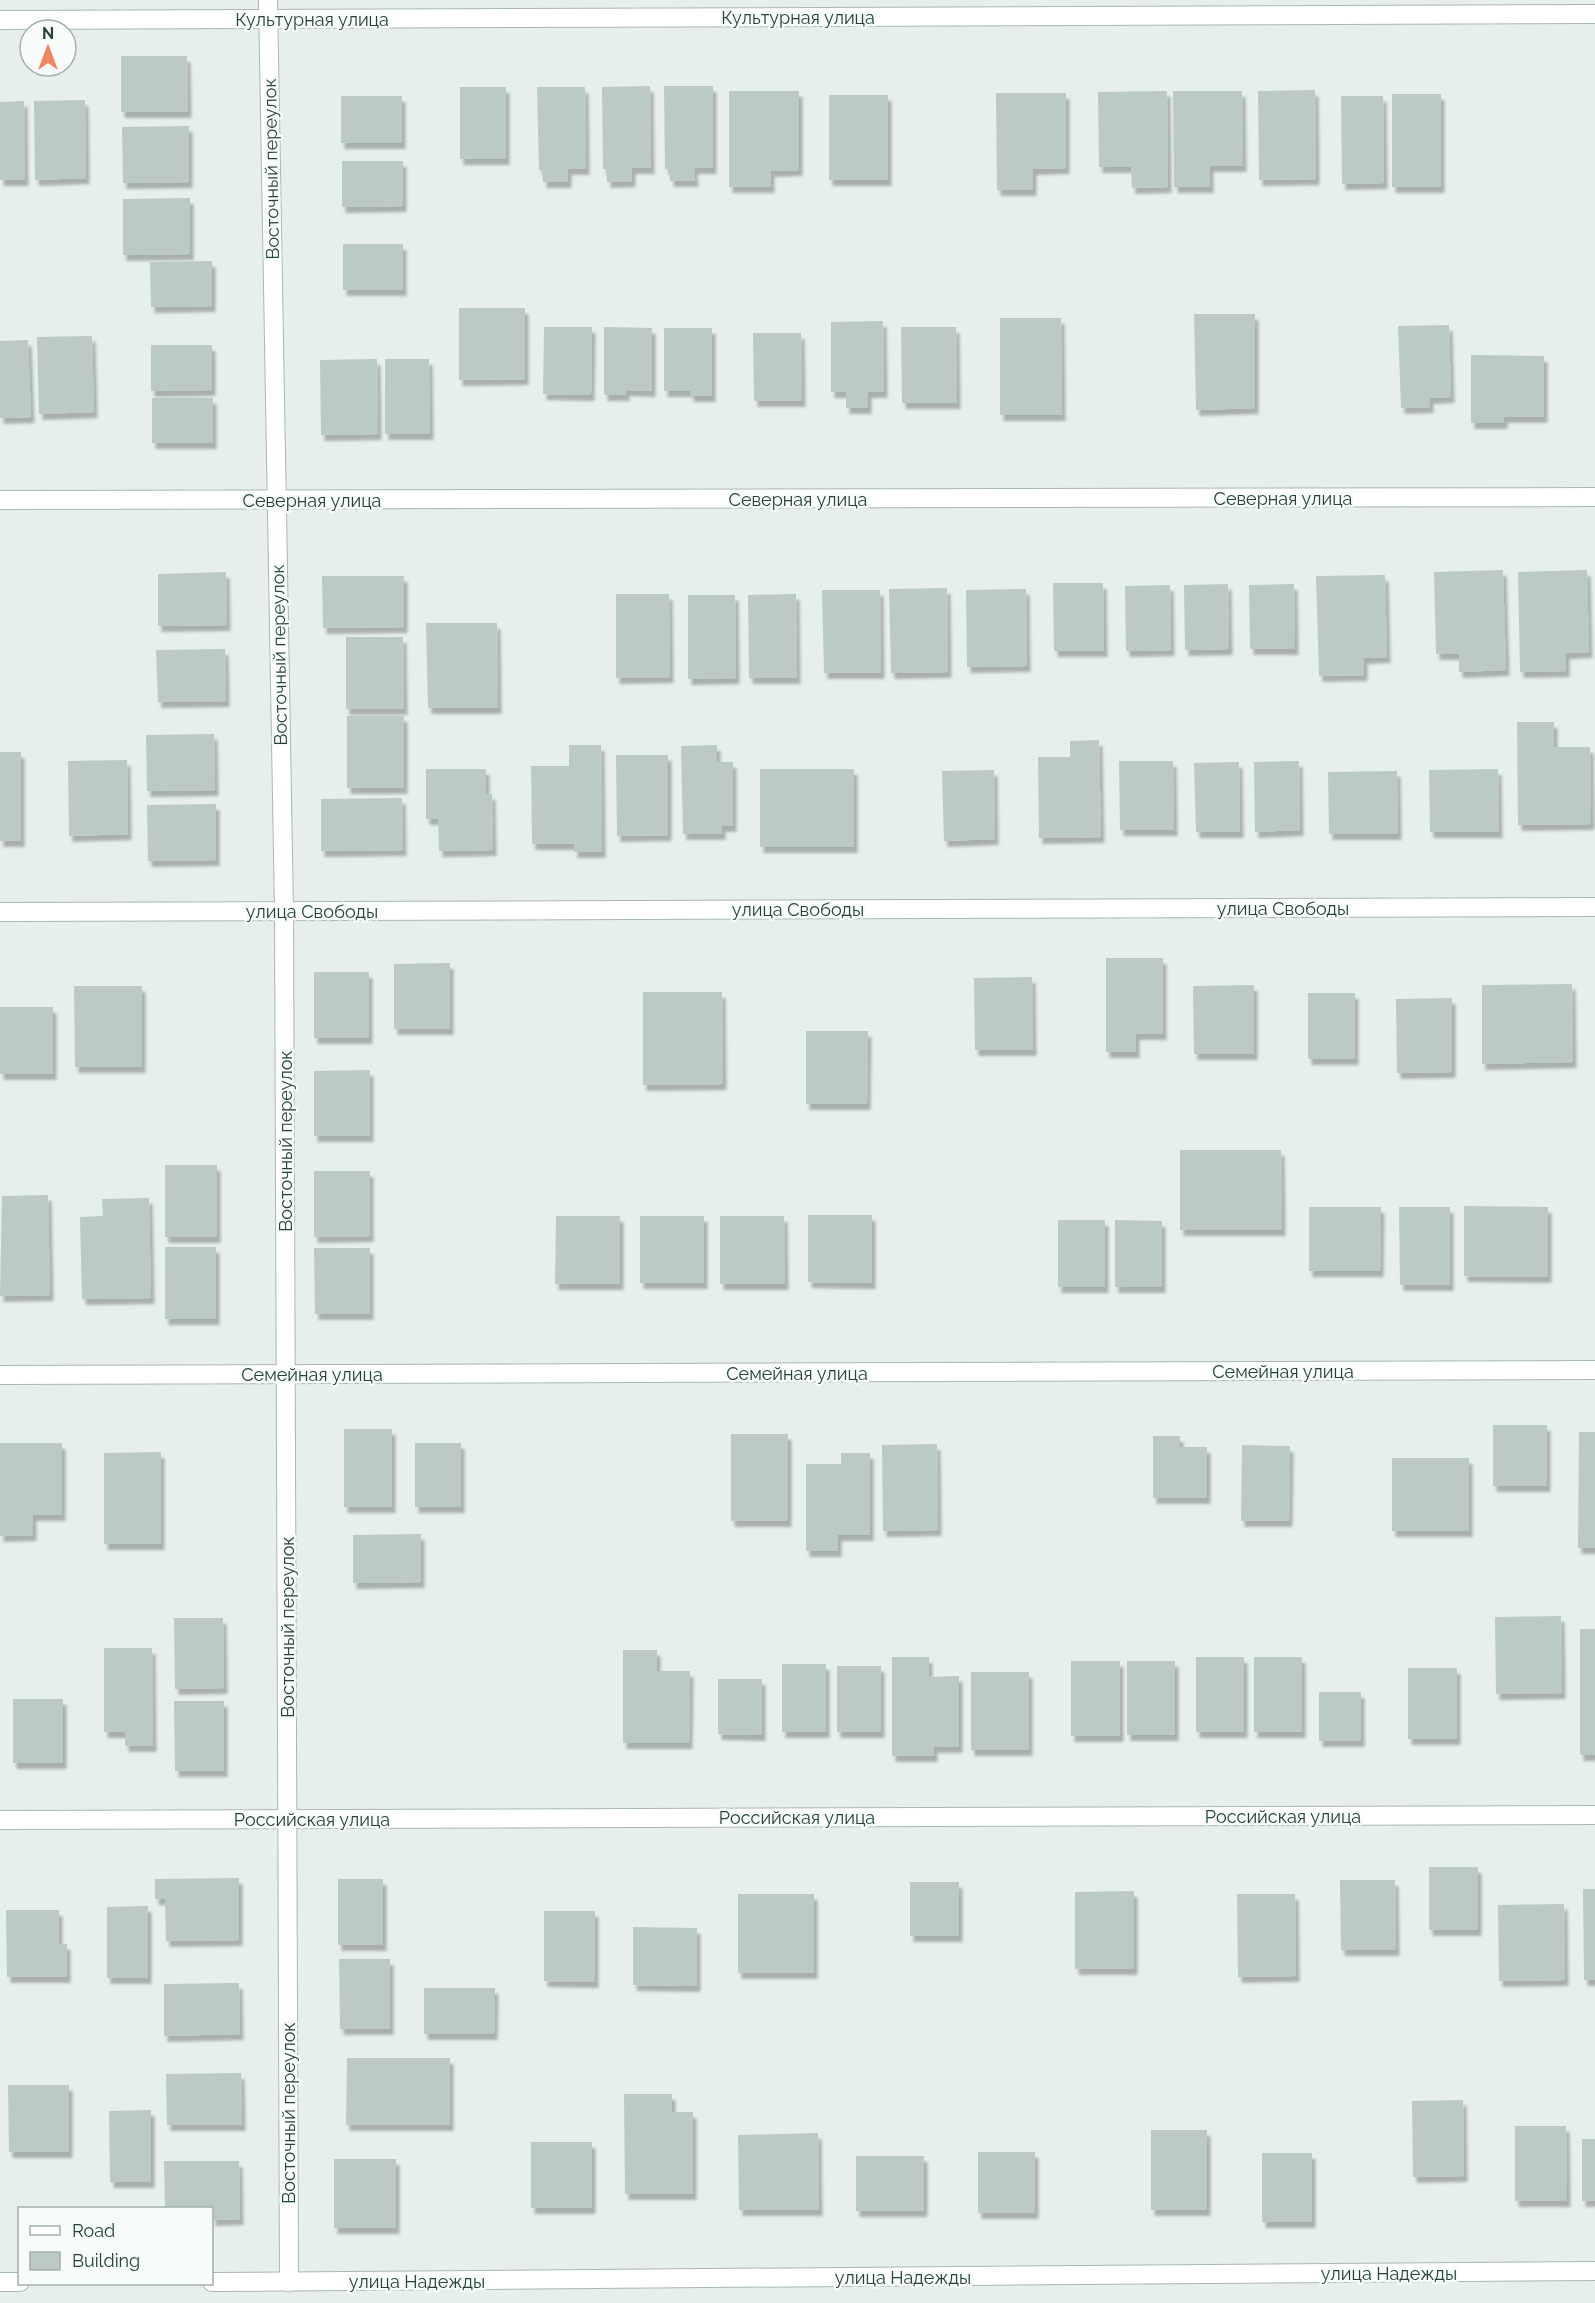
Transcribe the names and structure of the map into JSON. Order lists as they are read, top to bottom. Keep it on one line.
{"streets":{"street":["Культурная улица","Восточный переулок","Северная улица","улица Свободы","Семейная улица","Российская улица","улица Надежды"]},"crossings":[["Культурная улица","Восточный переулок"],["Восточный переулок","Северная улица"],["Восточный переулок","улица Свободы"],["Восточный переулок","Семейная улица"],["Восточный переулок","Российская улица"],["Восточный переулок","улица Надежды"]],"legend":["Road","Building"],"north":"top"}
